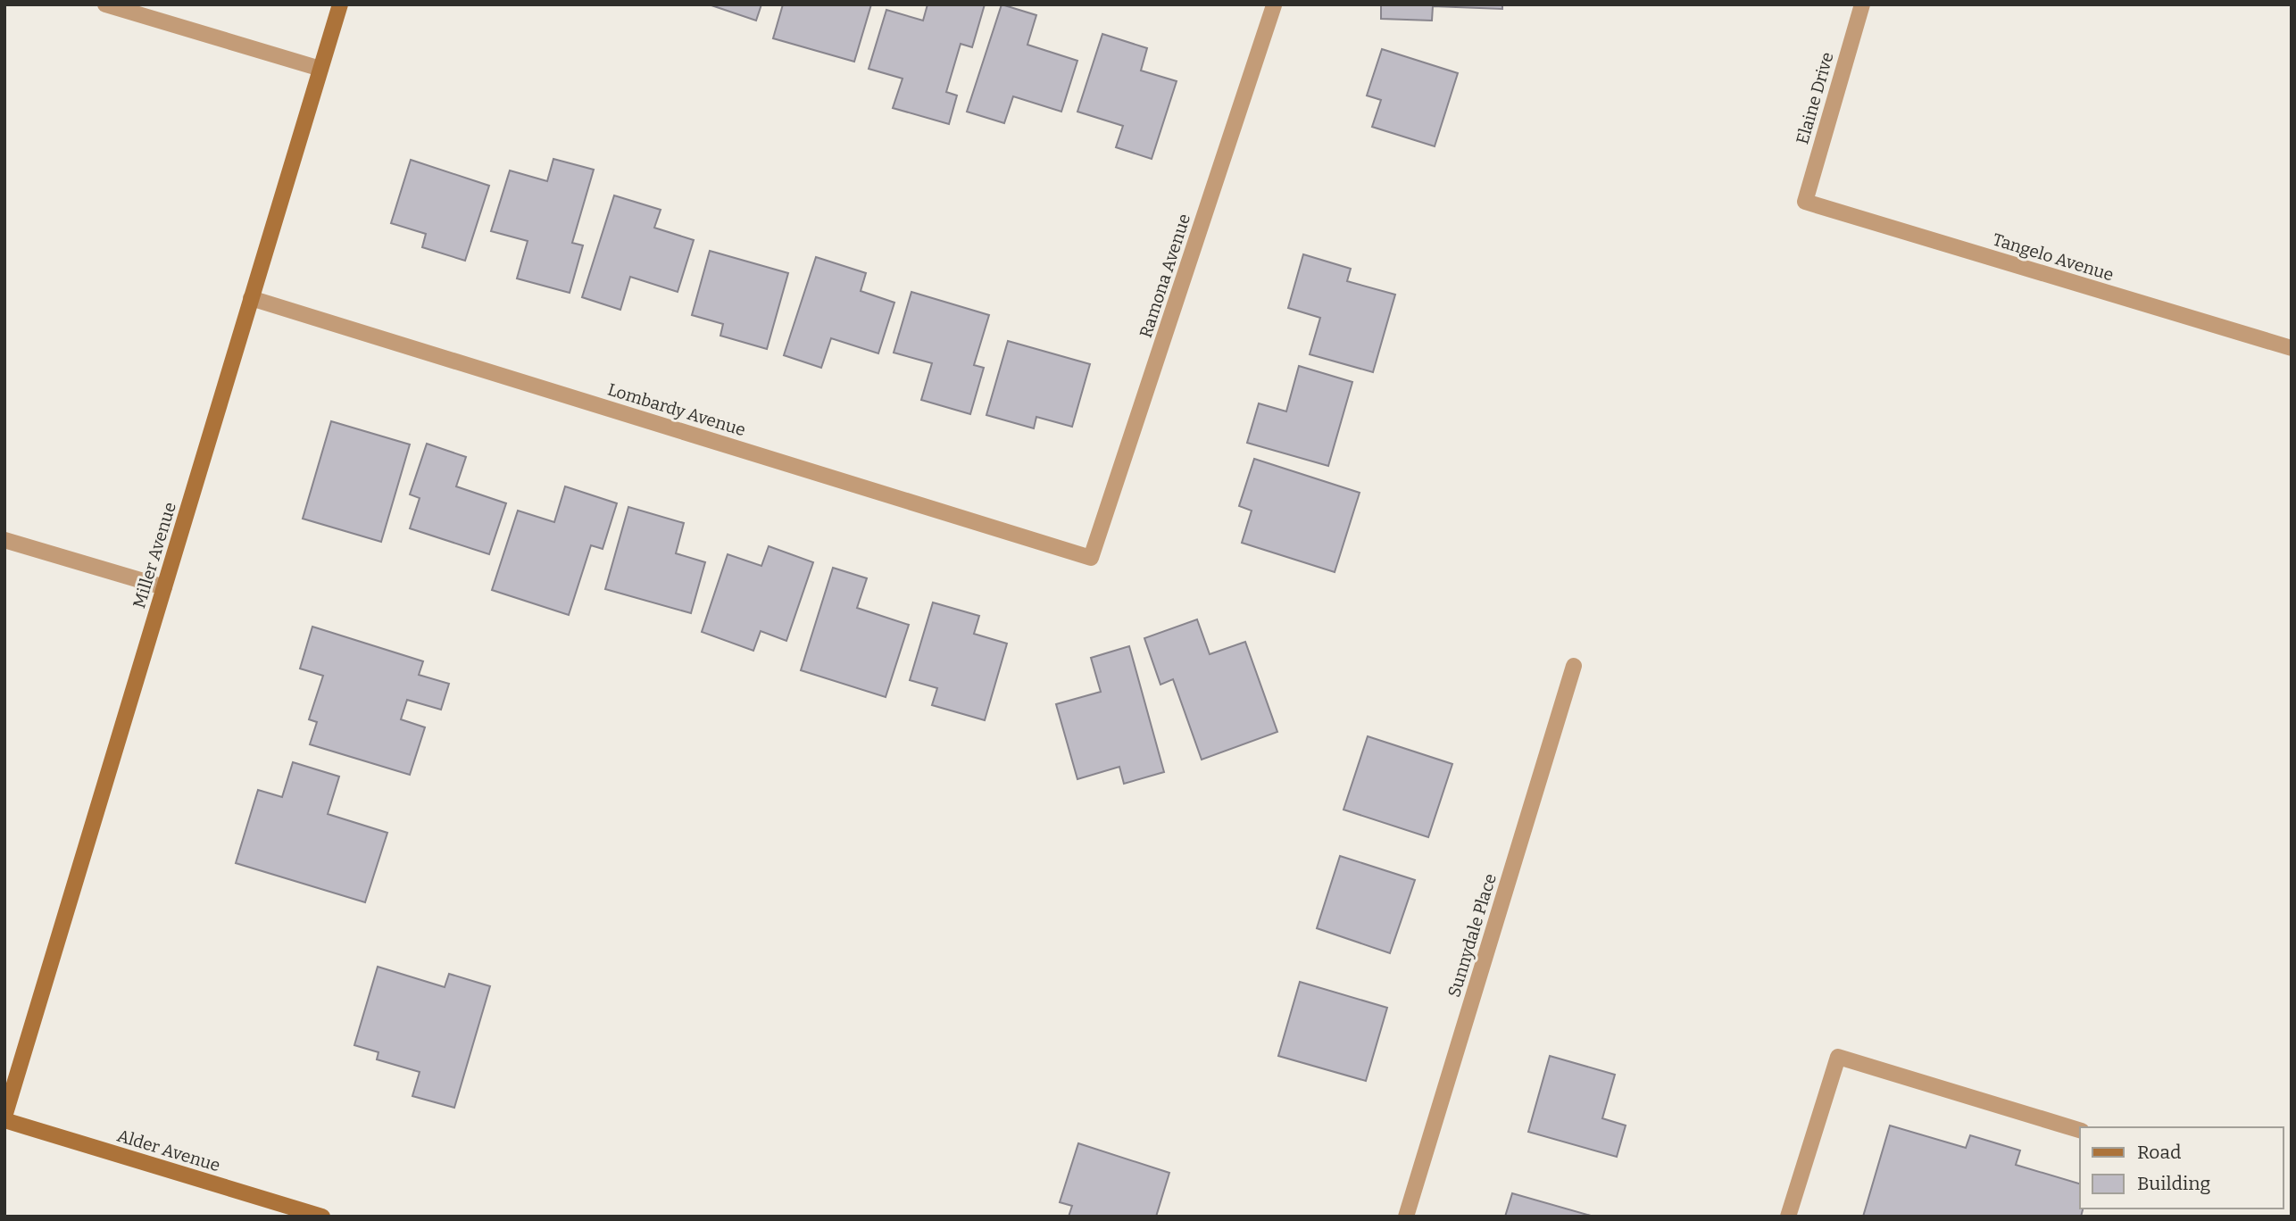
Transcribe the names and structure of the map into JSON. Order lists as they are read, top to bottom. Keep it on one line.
{"streets":{"street":["Elaine Drive","Tangelo Avenue","Ramona Avenue","Lombardy Avenue","Miller Avenue","Sunnydale Place","Alder Avenue"]},"crossings":[["Elaine Drive","Tangelo Avenue"],["Ramona Avenue","Lombardy Avenue"],["Lombardy Avenue","Miller Avenue"],["Miller Avenue","Alder Avenue"]],"legend":["Road","Building"]}
